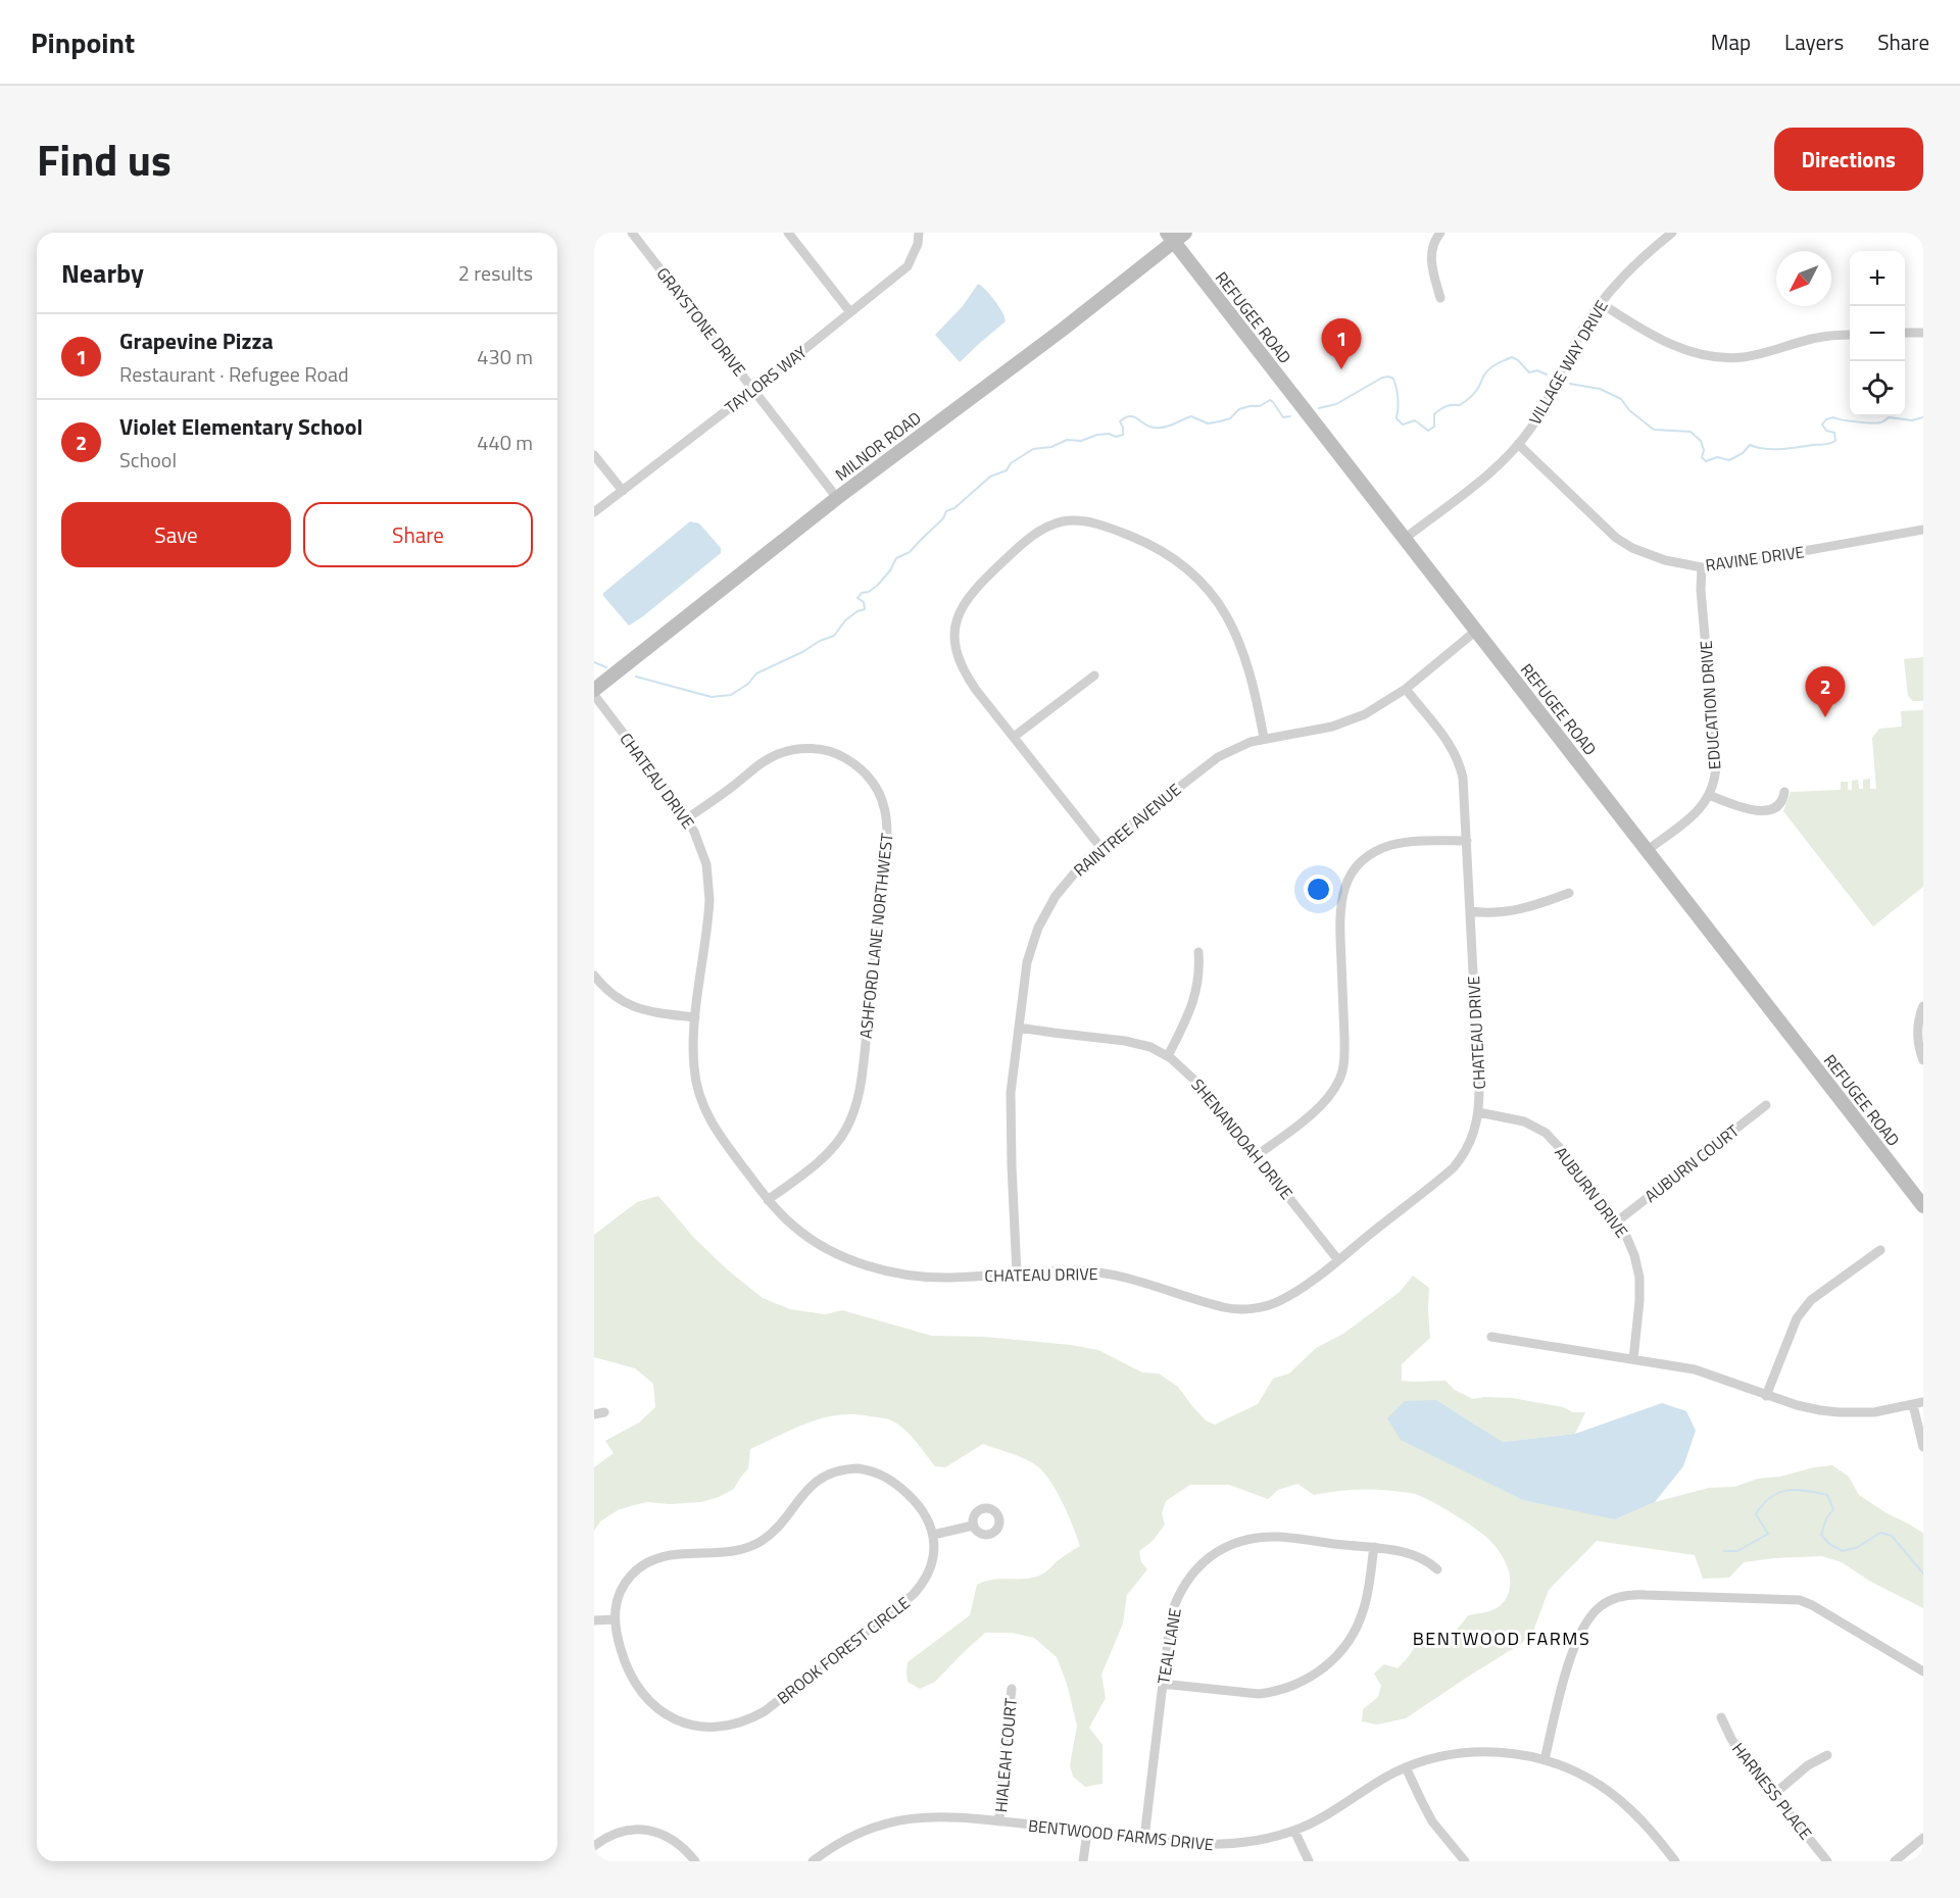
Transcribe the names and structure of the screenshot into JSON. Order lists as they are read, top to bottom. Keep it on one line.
{"streets":{"main road":["REFUGEE ROAD","MILNOR ROAD"],"street":["GRAYSTONE DRIVE","VILLAGE WAY DRIVE","TAYLORS WAY","RAVINE DRIVE","EDUCATION DRIVE","CHATEAU DRIVE","RAINTREE AVENUE","ASHFORD LANE NORTHWEST","SHENANDOAH DRIVE","AUBURN COURT","AUBURN DRIVE","TEAL LANE","BROOK FOREST CIRCLE","HIALEAH COURT","HARNESS PLACE","BENTWOOD FARMS DRIVE"]},"crossings":[["REFUGEE ROAD","VILLAGE WAY DRIVE"],["REFUGEE ROAD","MILNOR ROAD"],["REFUGEE ROAD","EDUCATION DRIVE"],["REFUGEE ROAD","RAINTREE AVENUE"],["GRAYSTONE DRIVE","TAYLORS WAY"],["GRAYSTONE DRIVE","MILNOR ROAD"],["VILLAGE WAY DRIVE","RAVINE DRIVE"],["RAVINE DRIVE","EDUCATION DRIVE"],["CHATEAU DRIVE","RAINTREE AVENUE"],["CHATEAU DRIVE","ASHFORD LANE NORTHWEST"],["CHATEAU DRIVE","SHENANDOAH DRIVE"],["CHATEAU DRIVE","AUBURN DRIVE"],["RAINTREE AVENUE","SHENANDOAH DRIVE"],["AUBURN COURT","AUBURN DRIVE"],["TEAL LANE","BENTWOOD FARMS DRIVE"],["HIALEAH COURT","BENTWOOD FARMS DRIVE"]],"districts":["BENTWOOD FARMS"],"north":"bottom left","page":{"header":"Pinpoint","nav":["Map","Layers","Share"],"title":"Find us","buttons":["Directions",["Save","Share"]],"heading":["Nearby","2 results"],"map_buttons":["+","−"],"list":[{"mark":"1","name":"Grapevine Pizza","note":"Restaurant · Refugee Road","value":"430 m"},{"mark":"2","name":"Violet Elementary School","note":"School","value":"440 m"}],"pins":["1","2"]}}
